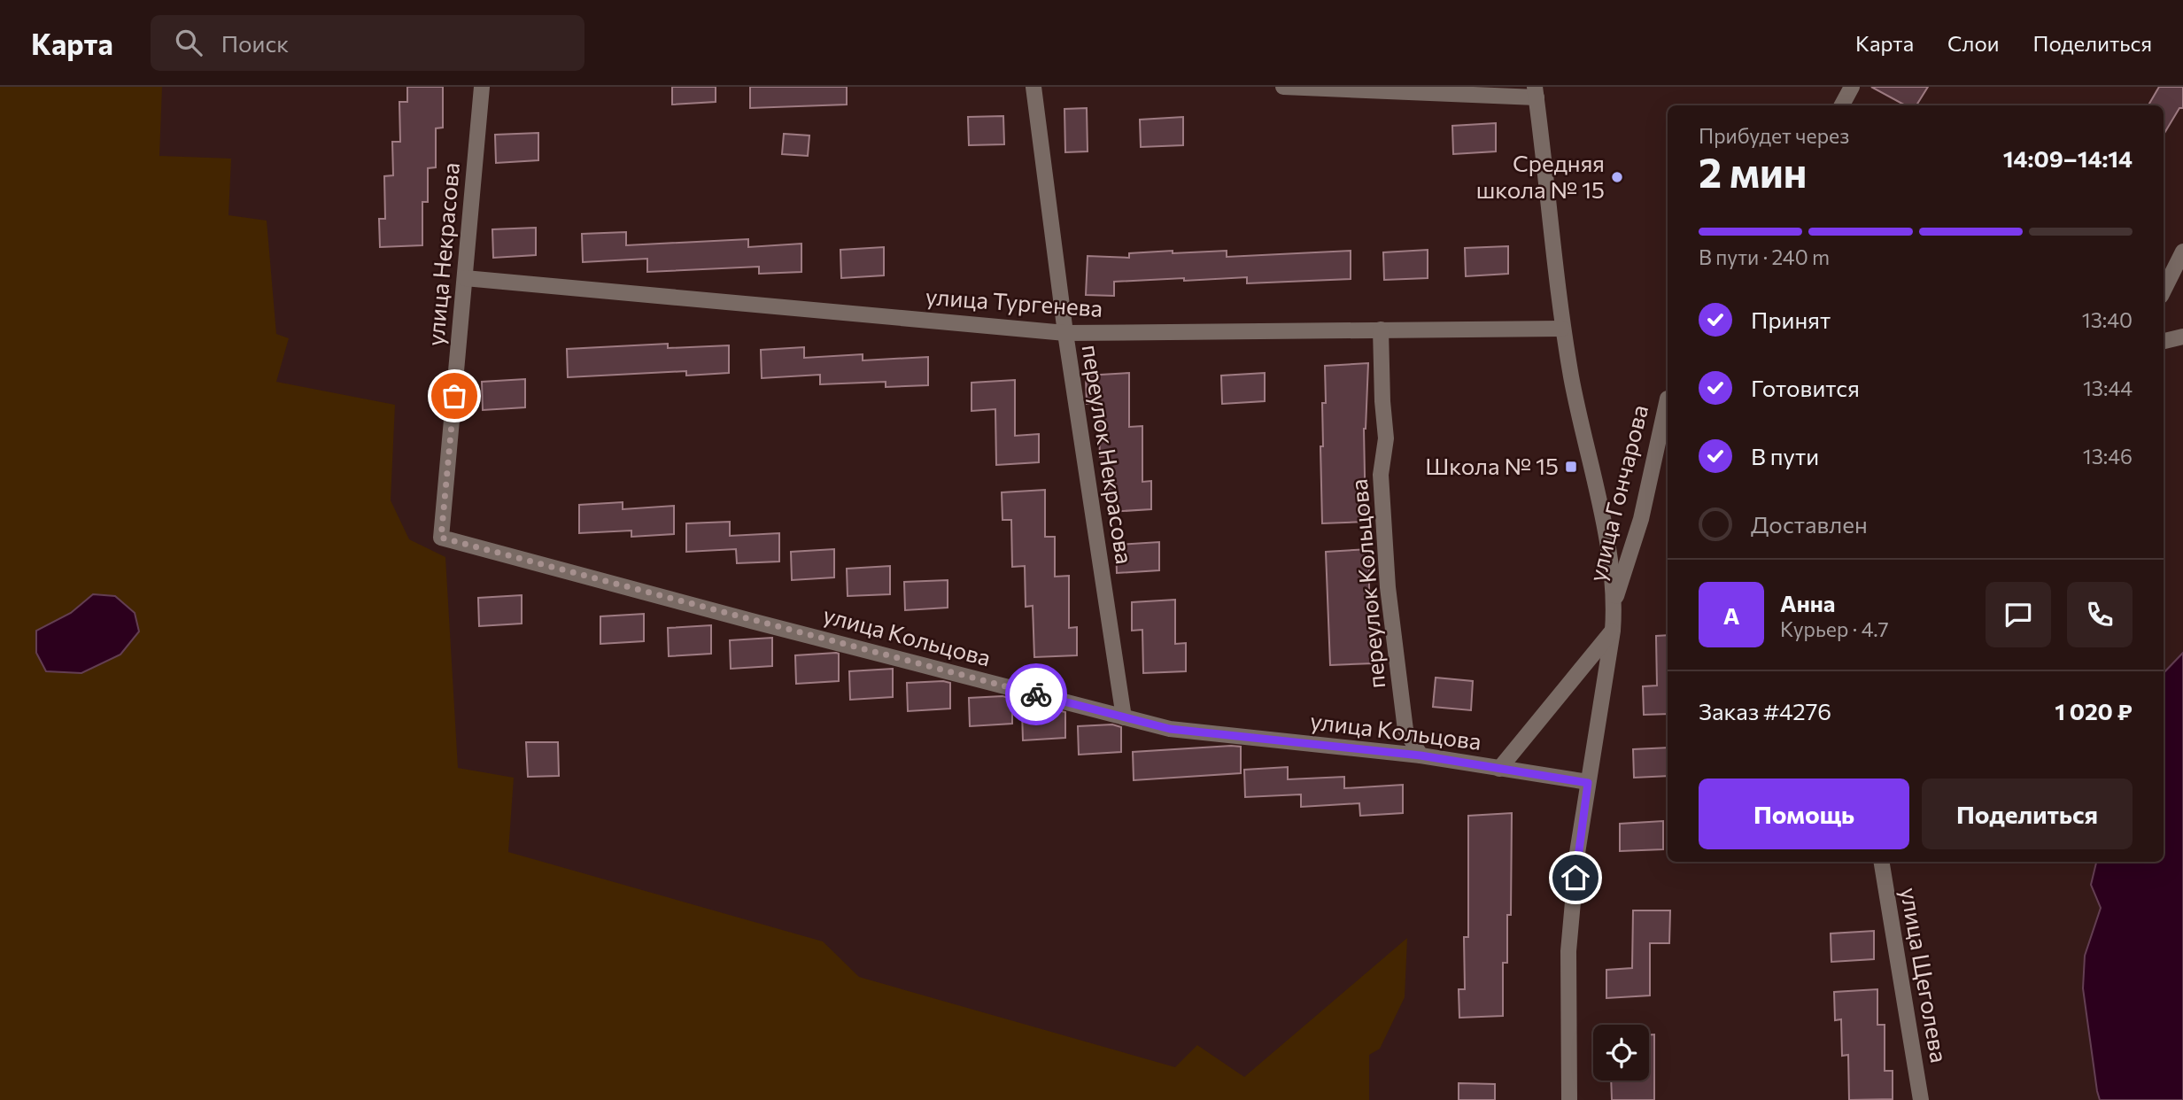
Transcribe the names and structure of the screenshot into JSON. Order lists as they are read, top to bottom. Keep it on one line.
{"streets":{"street":["улица Некрасова","улица Тургенева","переулок Некрасова","улица Гончарова","переулок Кольцова","улица Кольцова","улица Щеголева"]},"crossings":[["улица Некрасова","улица Тургенева"],["улица Некрасова","улица Кольцова"],["улица Тургенева","переулок Некрасова"],["улица Тургенева","улица Гончарова"],["улица Тургенева","переулок Кольцова"],["переулок Некрасова","улица Кольцова"],["улица Гончарова","улица Кольцова"],["переулок Кольцова","улица Кольцова"]],"places":{"other":["Средняя школа № 15"],"transit":["Школа № 15"]},"page":{"header":"Карта","search":"Поиск","nav":["Карта","Слои","Поделиться"],"heading":["2 мин","Прибудет через","14:09–14:14"],"panel":["Анна","Курьер · 4.7","Заказ #4276","1 020 ₽"],"bar":"В пути · 240 m","list":[["Принят","13:40"],["Готовится","13:44"],["В пути","13:46"],"Доставлен"],"round":"А","buttons":["Помощь","Поделиться"]}}
